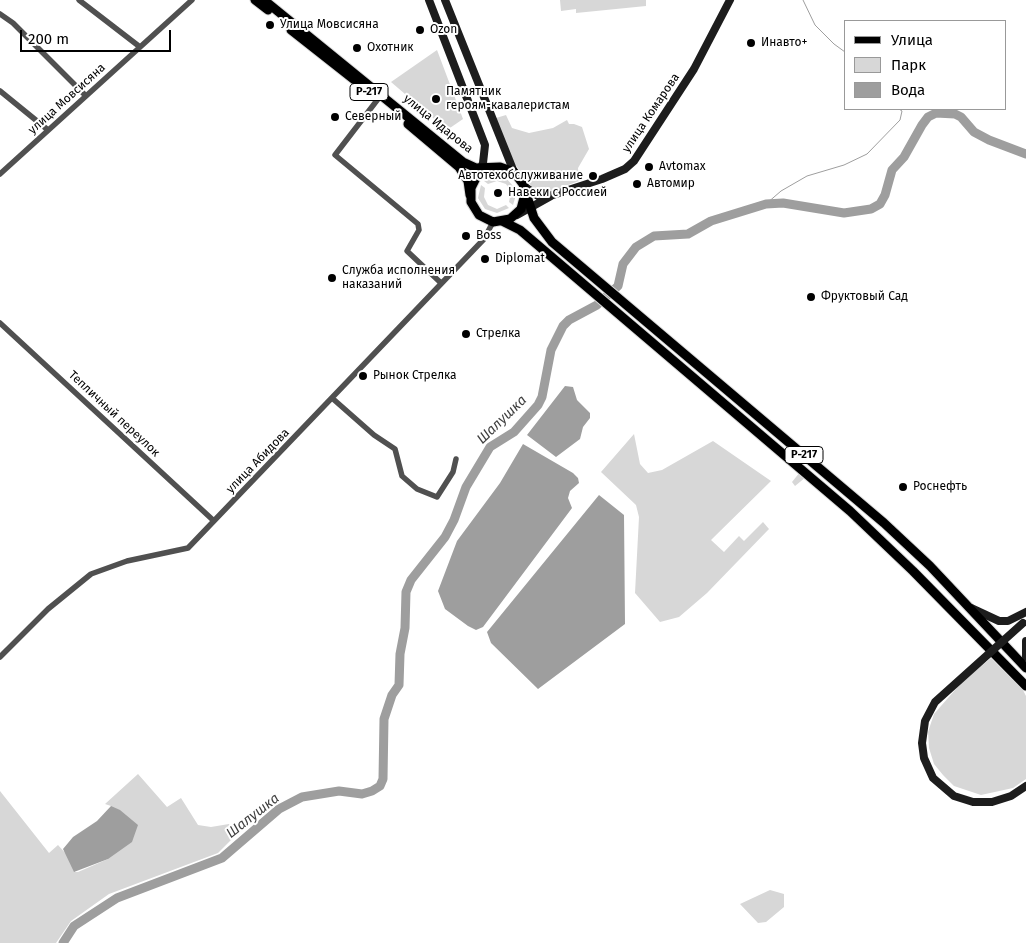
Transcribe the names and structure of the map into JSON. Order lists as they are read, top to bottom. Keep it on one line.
{"streets":{"main road":["Р-217","улица Комарова","улица Идарова"],"street":["улица Мовсисяна","Тепличный переулок","улица Абидова"]},"crossings":[["Р-217","улица Комарова"],["Р-217","улица Идарова"],["Р-217","улица Абидова"],["улица Комарова","улица Идарова"],["улица Комарова","улица Абидова"],["улица Идарова","улица Абидова"],["Тепличный переулок","улица Абидова"]],"water":["Шалушка"],"places":["Улица Мовсисяна","Ozon","Инавто+","Охотник","Памятник героям-кавалеристам","Северный","Avtomax","Автотехобслуживание","Автомир","Навеки с Россией","Boss","Diplomat","Служба исполнения наказаний","Фруктовый Сад","Стрелка","Рынок Стрелка","Роснефть"],"legend":["Улица","Парк","Вода"],"scale_bar":"200 m"}
